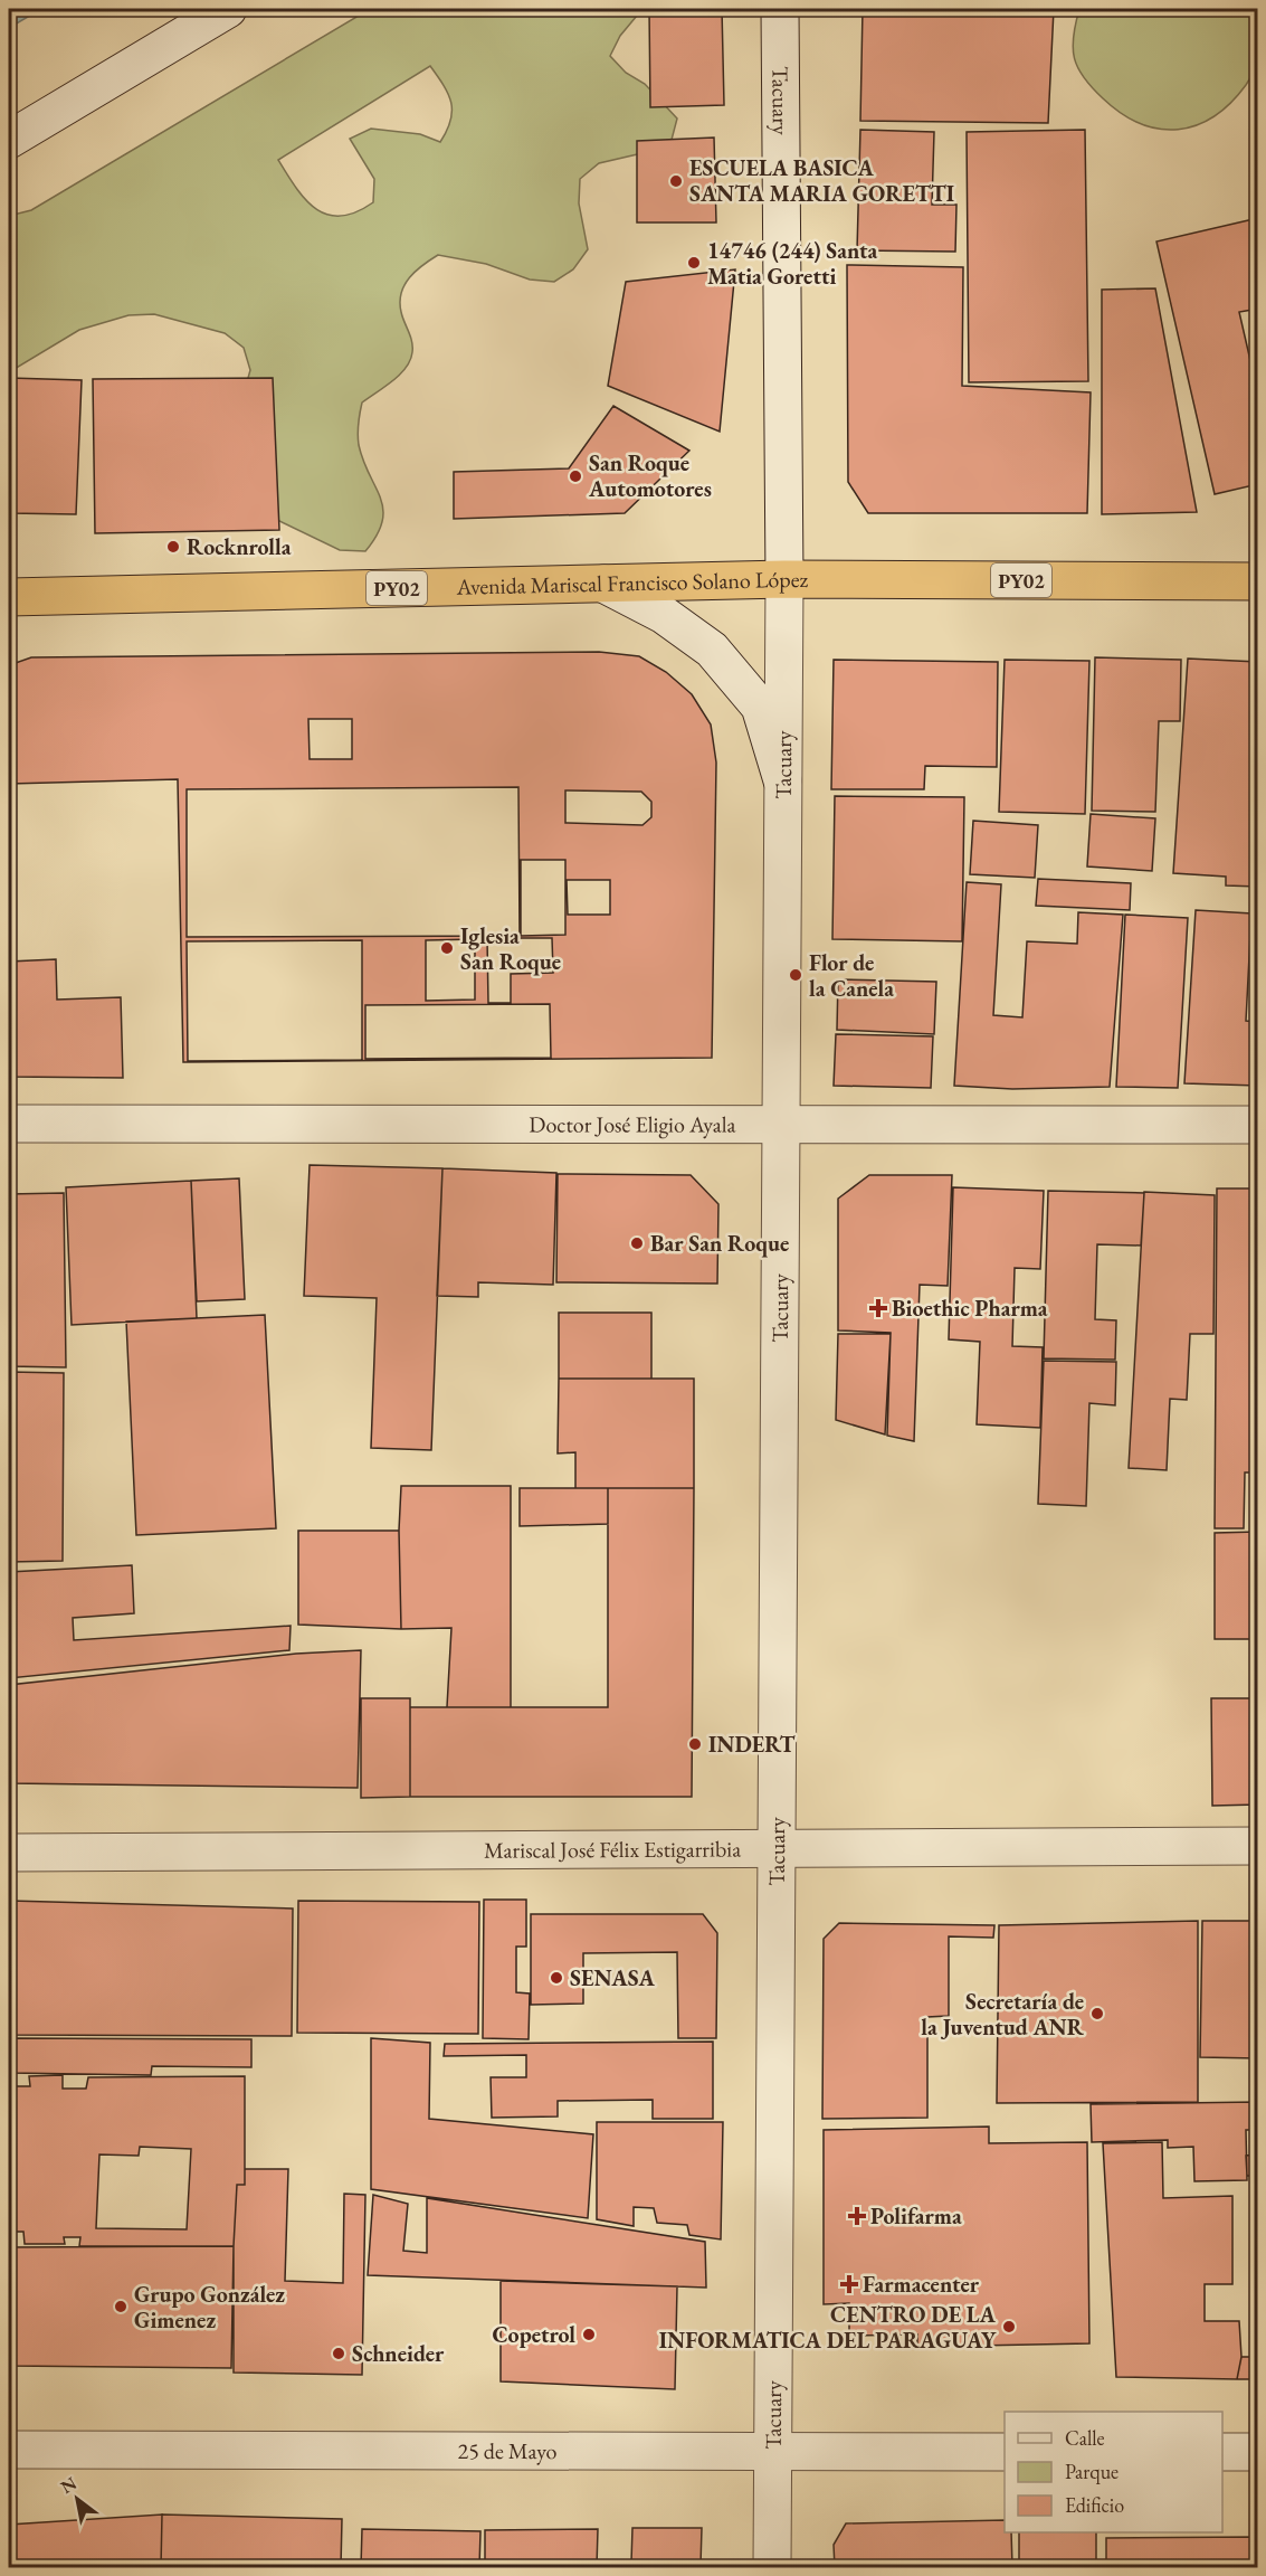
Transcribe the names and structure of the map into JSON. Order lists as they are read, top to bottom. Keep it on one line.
{"streets":{"highway":["PY02","Avenida Mariscal Francisco Solano López"],"street":["Tacuary","Doctor José Eligio Ayala","Mariscal José Félix Estigarribia","25 de Mayo"]},"crossings":[["Tacuary","Avenida Mariscal Francisco Solano López"],["Tacuary","Doctor José Eligio Ayala"],["Tacuary","Mariscal José Félix Estigarribia"],["Tacuary","25 de Mayo"]],"places":{"other":["ESCUELA BASICA SANTA MARIA GORETTI","14746 (244) Santa Matia Goretti","San Roque Automotores","Rocknrolla","Iglesia San Roque","Flor de la Canela","Bar San Roque","INDERT","SENASA","Secretaría de la Juventud ANR","Grupo González Gimenez","CENTRO DE LA INFORMATICA DEL PARAGUAY","Copetrol","Schneider"],"health":["Bioethic Pharma","Polifarma","Farmacenter"]},"legend":["Calle","Parque","Edificio"],"north":"top left"}
